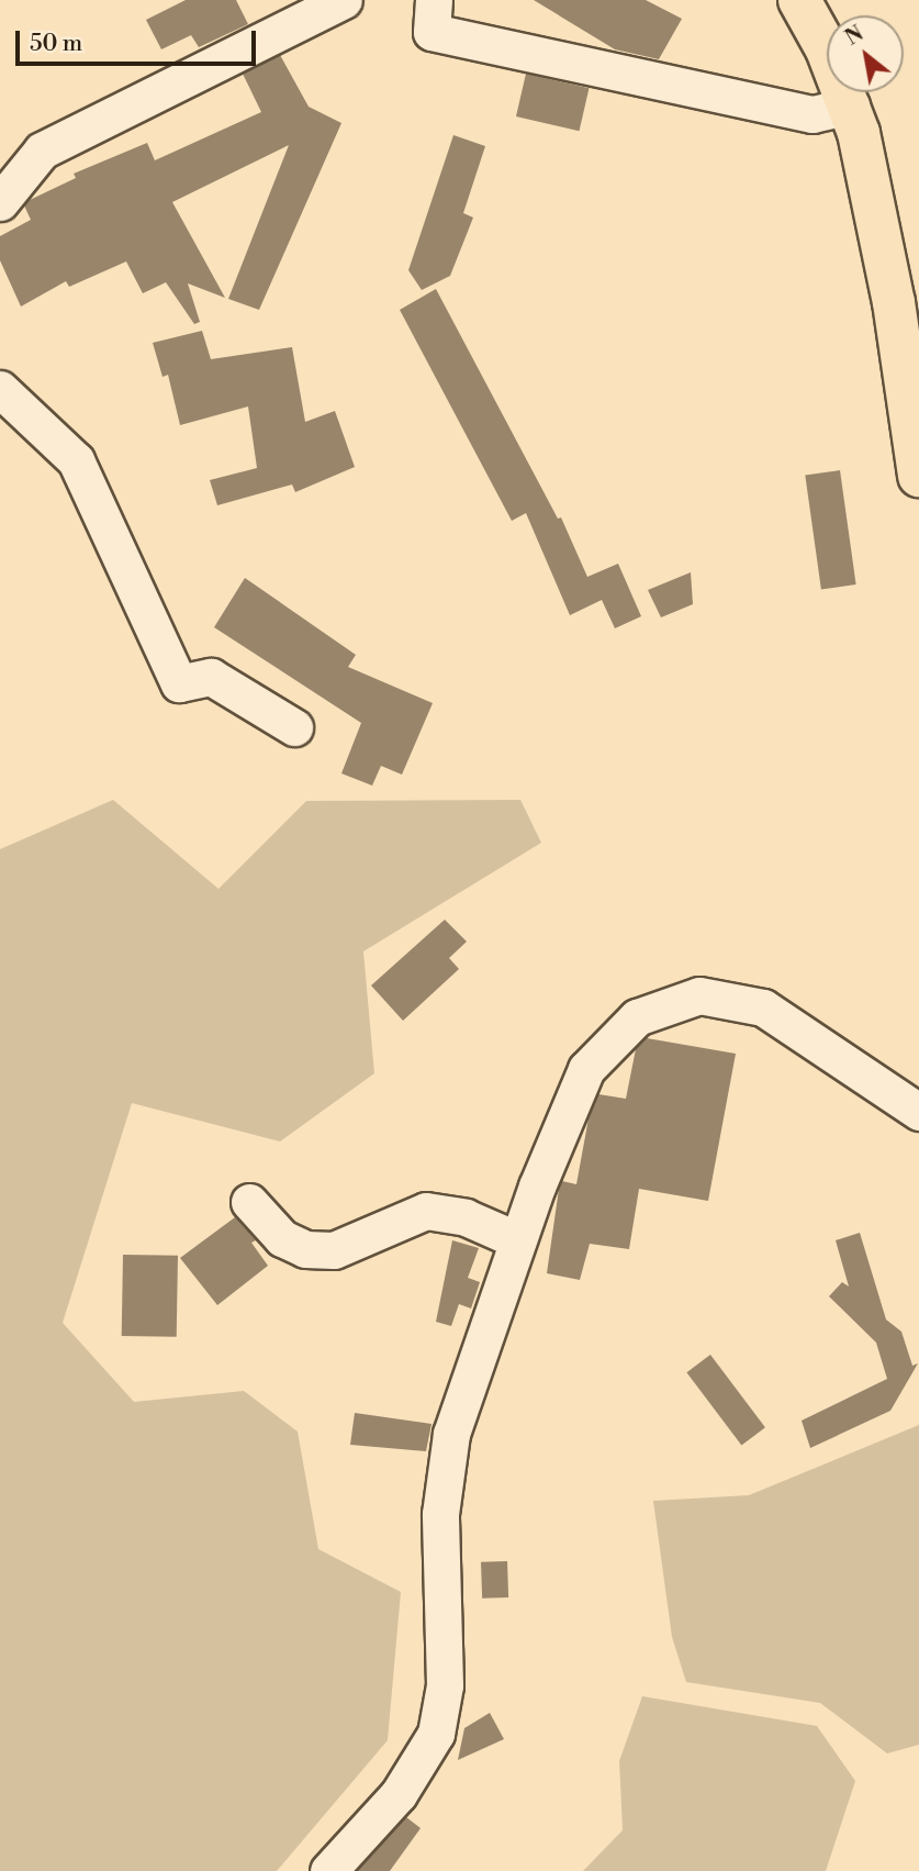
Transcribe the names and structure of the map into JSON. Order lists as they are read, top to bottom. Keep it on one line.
{"scale_bar":"50 m","north":"top left"}
